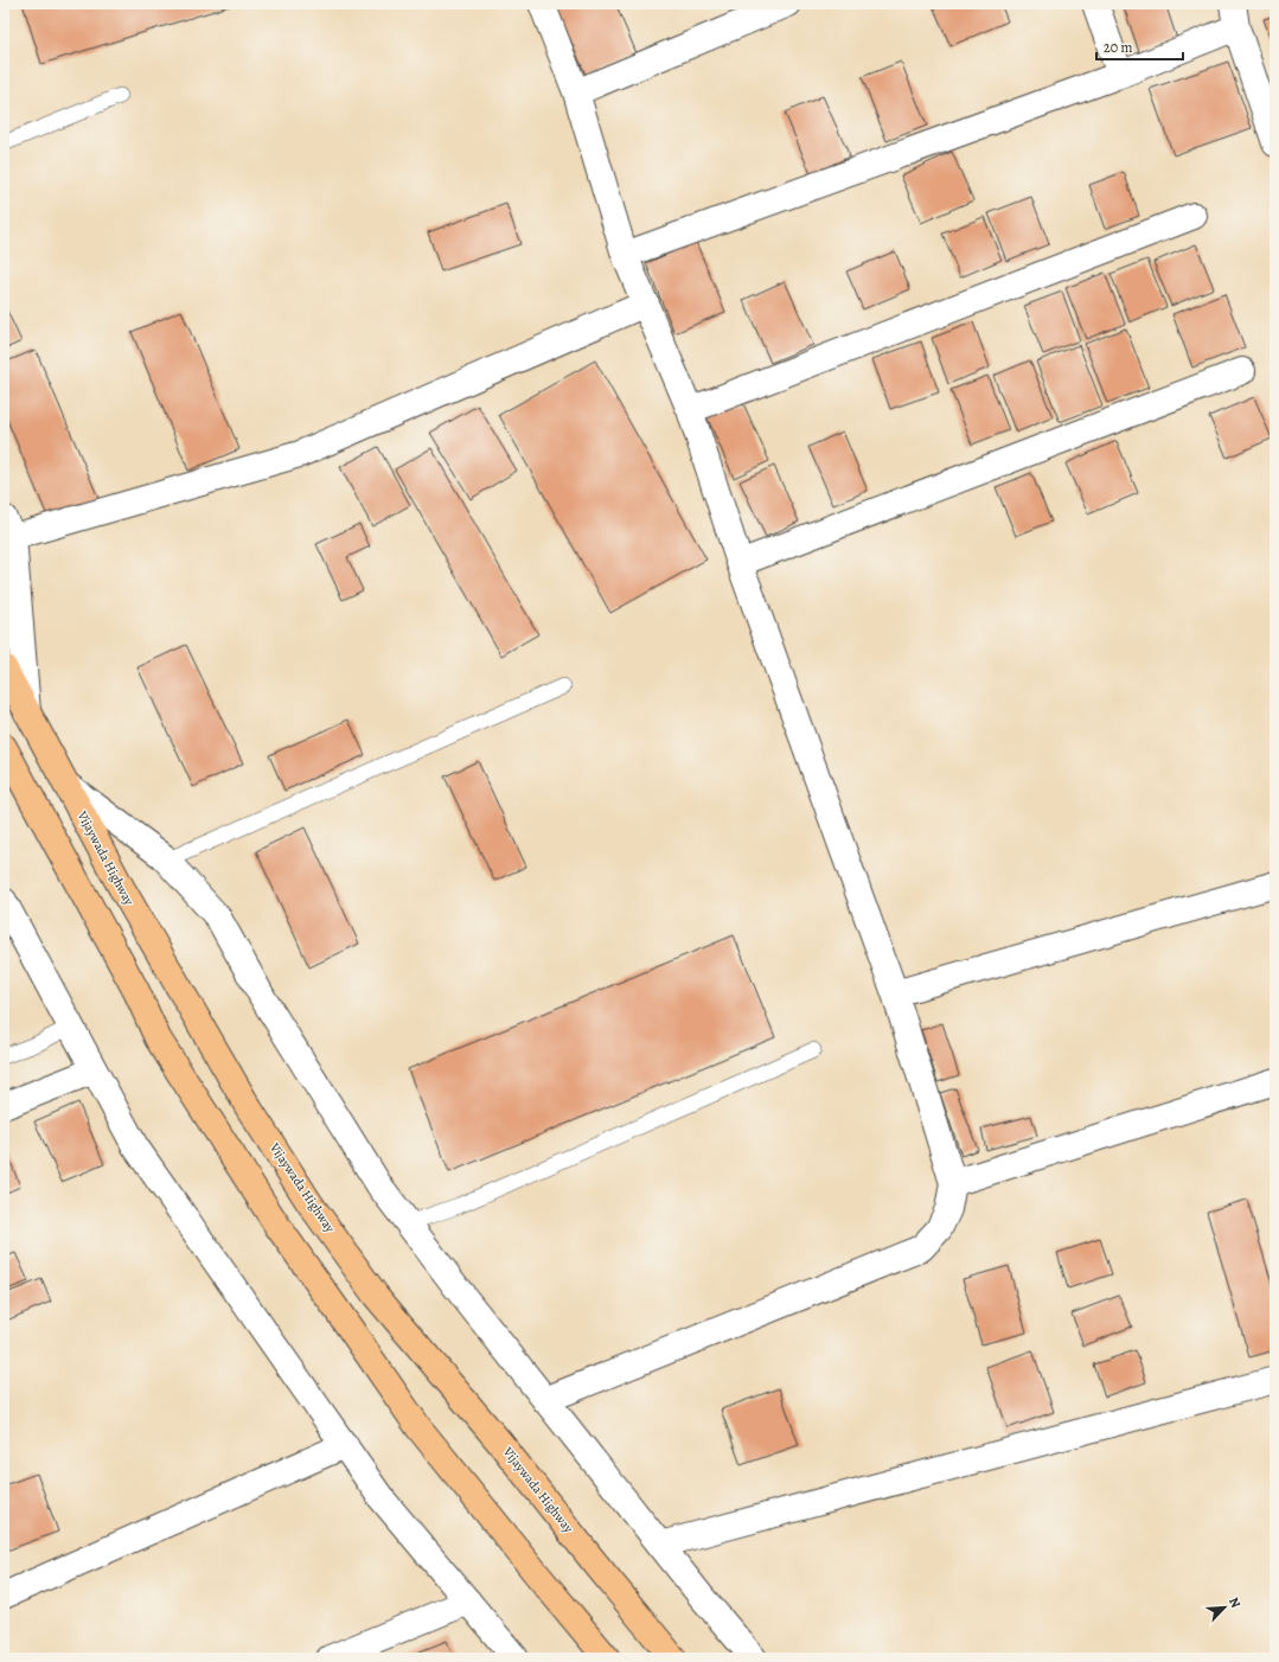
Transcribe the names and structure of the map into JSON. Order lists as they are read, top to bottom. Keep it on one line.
{"streets":{"highway":["Vijaywada Highway"]},"scale_bar":"20 m","north":"top right"}
